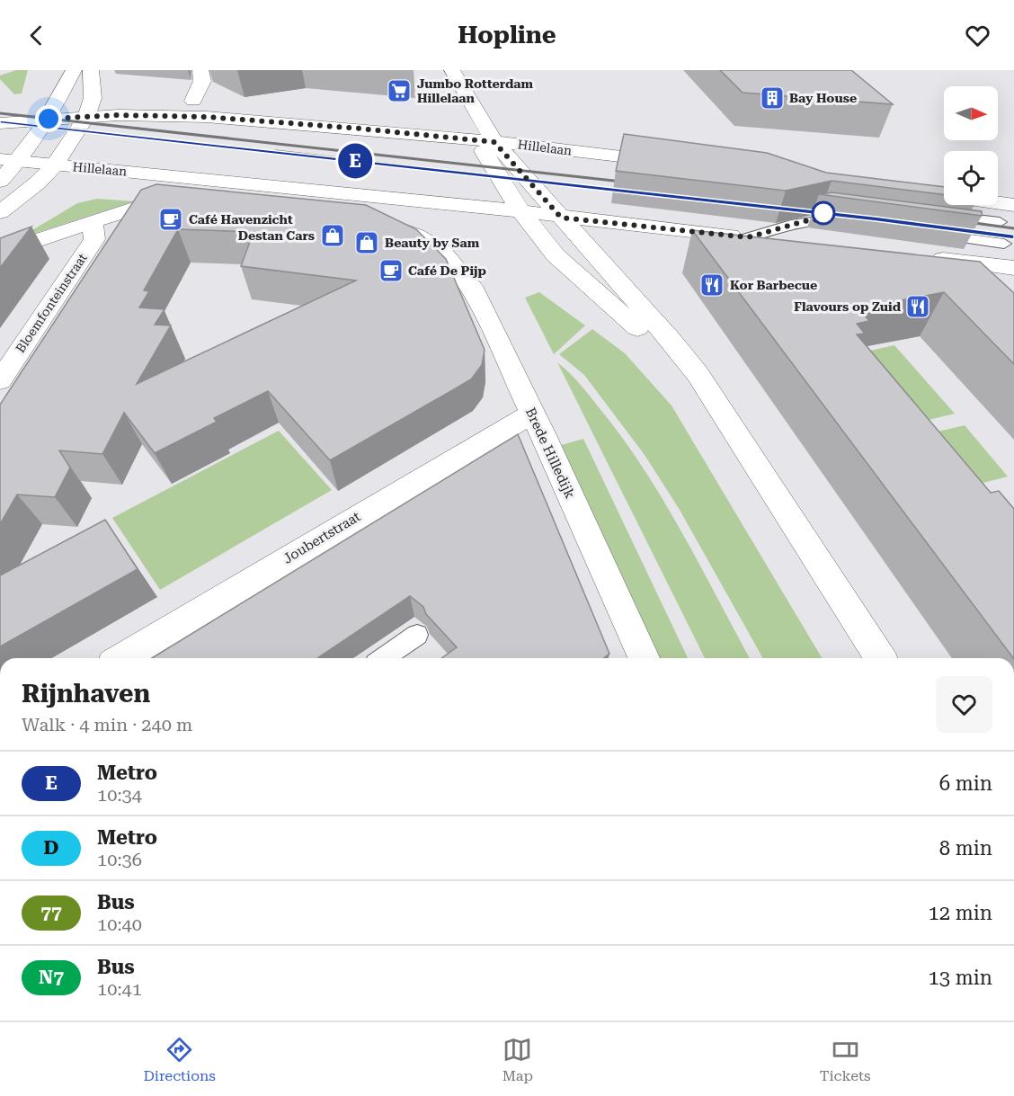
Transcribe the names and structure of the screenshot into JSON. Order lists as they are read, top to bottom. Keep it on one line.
{"streets":{"street":["Hillelaan","Bloemfonteinstraat","Brede Hilledijk","Joubertstraat"]},"crossings":[["Brede Hilledijk","Joubertstraat"]],"places":{"supermarket":["Jumbo Rotterdam Hillelaan"],"building":["Bay House"],"cafe":["Café Havenzicht","Café De Pijp"],"shop":["Destan Cars","Beauty by Sam"],"restaurant":["Kor Barbecue","Flavours op Zuid"]},"lines":["metro line E"],"north":"right","page":{"header":"Hopline","on_map":"E","heading":["Rijnhaven","Walk · 4 min · 240 m"],"list":[{"mark":"E","name":"Metro","note":"10:34","value":"6 min"},{"mark":"D","name":"Metro","note":"10:36","value":"8 min"},{"mark":"77","name":"Bus","note":"10:40","value":"12 min"},{"mark":"N7","name":"Bus","note":"10:41","value":"13 min"}],"tabs":["Directions","Map","Tickets"]}}
